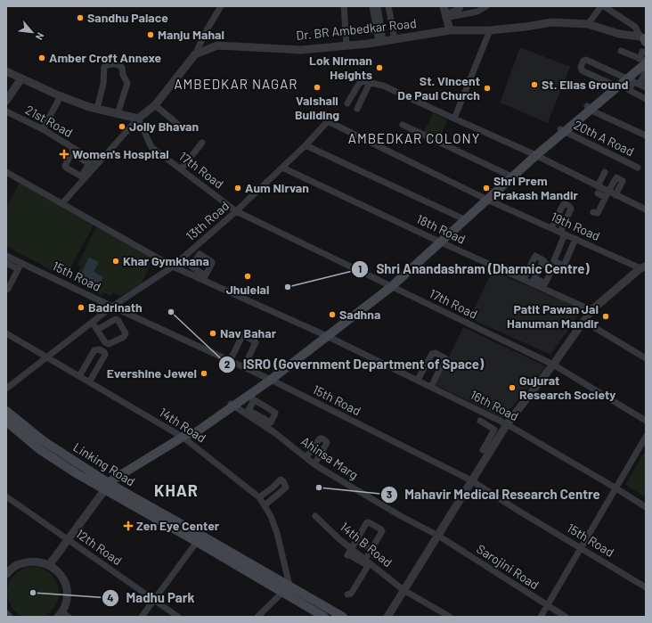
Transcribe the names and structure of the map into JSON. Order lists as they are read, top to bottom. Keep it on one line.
{"streets":{"main road":["Linking Road"],"street":["Dr. BR Ambedkar Road","21st Road","20th A Road","17th Road","13th Road","19th Road","18th Road","15th Road","16th Road","14th Road","Ahinsa Marg","14th B Road","12th Road","Sarojini Road"]},"crossings":[["17th Road","13th Road"],["13th Road","19th Road"],["13th Road","18th Road"],["13th Road","15th Road"],["13th Road","16th Road"],["13th Road","14th Road"],["14th Road","Linking Road"],["Ahinsa Marg","Sarojini Road"]],"districts":["AMBEDKAR NAGAR","AMBEDKAR COLONY","KHAR"],"places":{"other":["Sandhu Palace","Manju Mahal","Amber Croft Annexe","Lok Nirman Heights","St. Elias Ground","Vaishali Building","St. Vincent De Paul Church","Jolly Bhavan","Aum Nirvan","Shri Prem Prakash Mandir","Khar Gymkhana","Jhulelal","Shri Anandashram (Dharmic Centre)","Badrinath","ISRO (Government Department of Space)","Sadhna","Patit Pawan Jai Hanuman Mandir","Nav Bahar","Evershine Jewel","Gujurat Research Society","Mahavir Medical Research Centre","Madhu Park"],"health":["Women's Hospital","Zen Eye Center"]},"north":"bottom right"}
